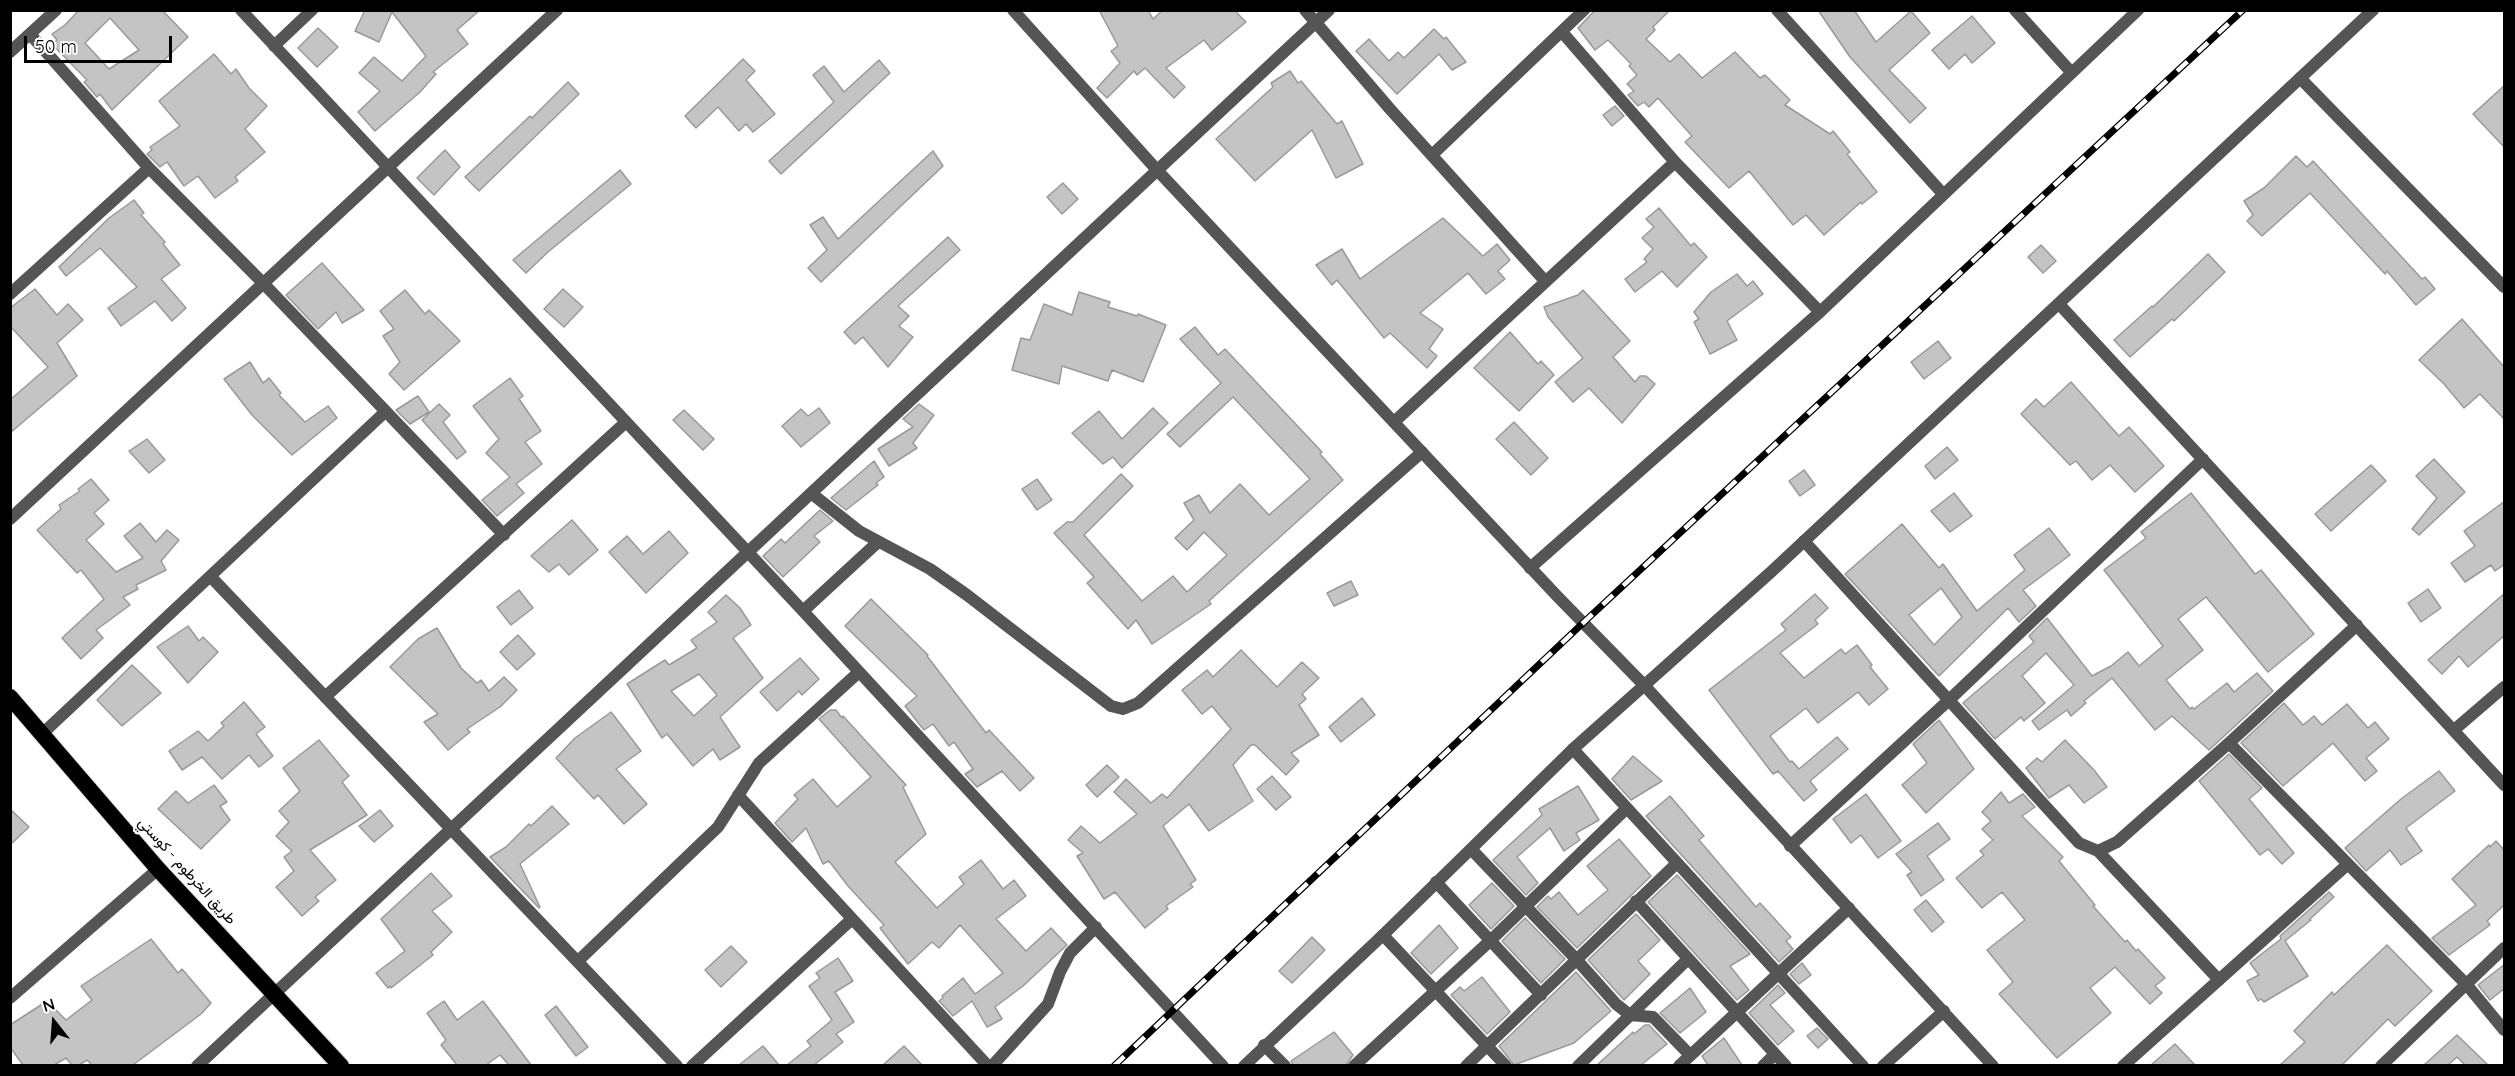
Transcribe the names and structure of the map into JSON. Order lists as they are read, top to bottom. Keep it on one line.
{"streets":{"highway":["طريق الخرطوم - كوستي"]},"scale_bar":"50 m","north":"top"}
